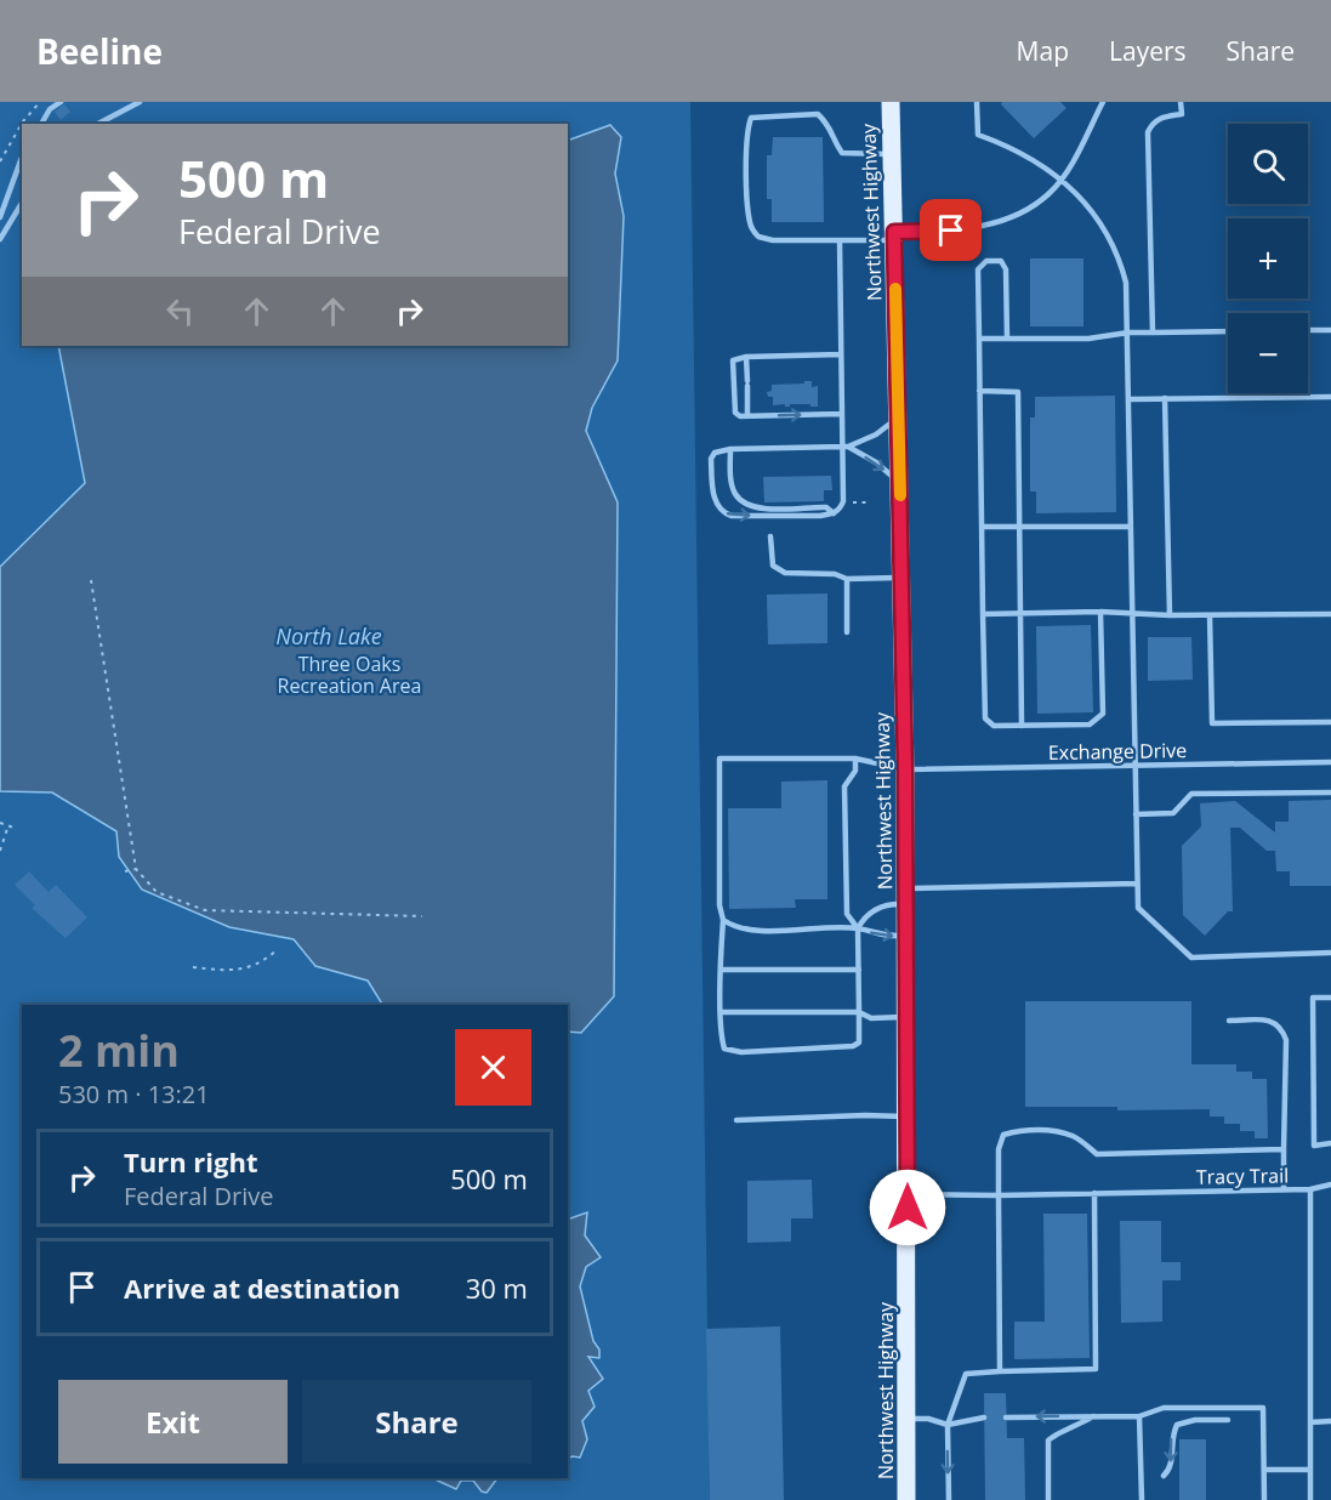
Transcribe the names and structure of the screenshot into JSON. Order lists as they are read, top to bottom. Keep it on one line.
{"streets":{"main road":["Northwest Highway"],"lane":["Exchange Drive","Tracy Trail"]},"crossings":[["Northwest Highway","Exchange Drive"],["Northwest Highway","Tracy Trail"]],"water":["North Lake"],"parks":["Three Oaks Recreation Area"],"page":{"header":"Beeline","nav":["Map","Layers","Share"],"map_buttons":["+","−"],"turn":["500 m","Federal Drive"],"heading":["2 min","530 m · 13:21"],"list":[{"name":"Turn right","note":"Federal Drive","value":"500 m"},{"name":"Arrive at destination","value":"30 m"}],"buttons":["Exit","Share"]}}
